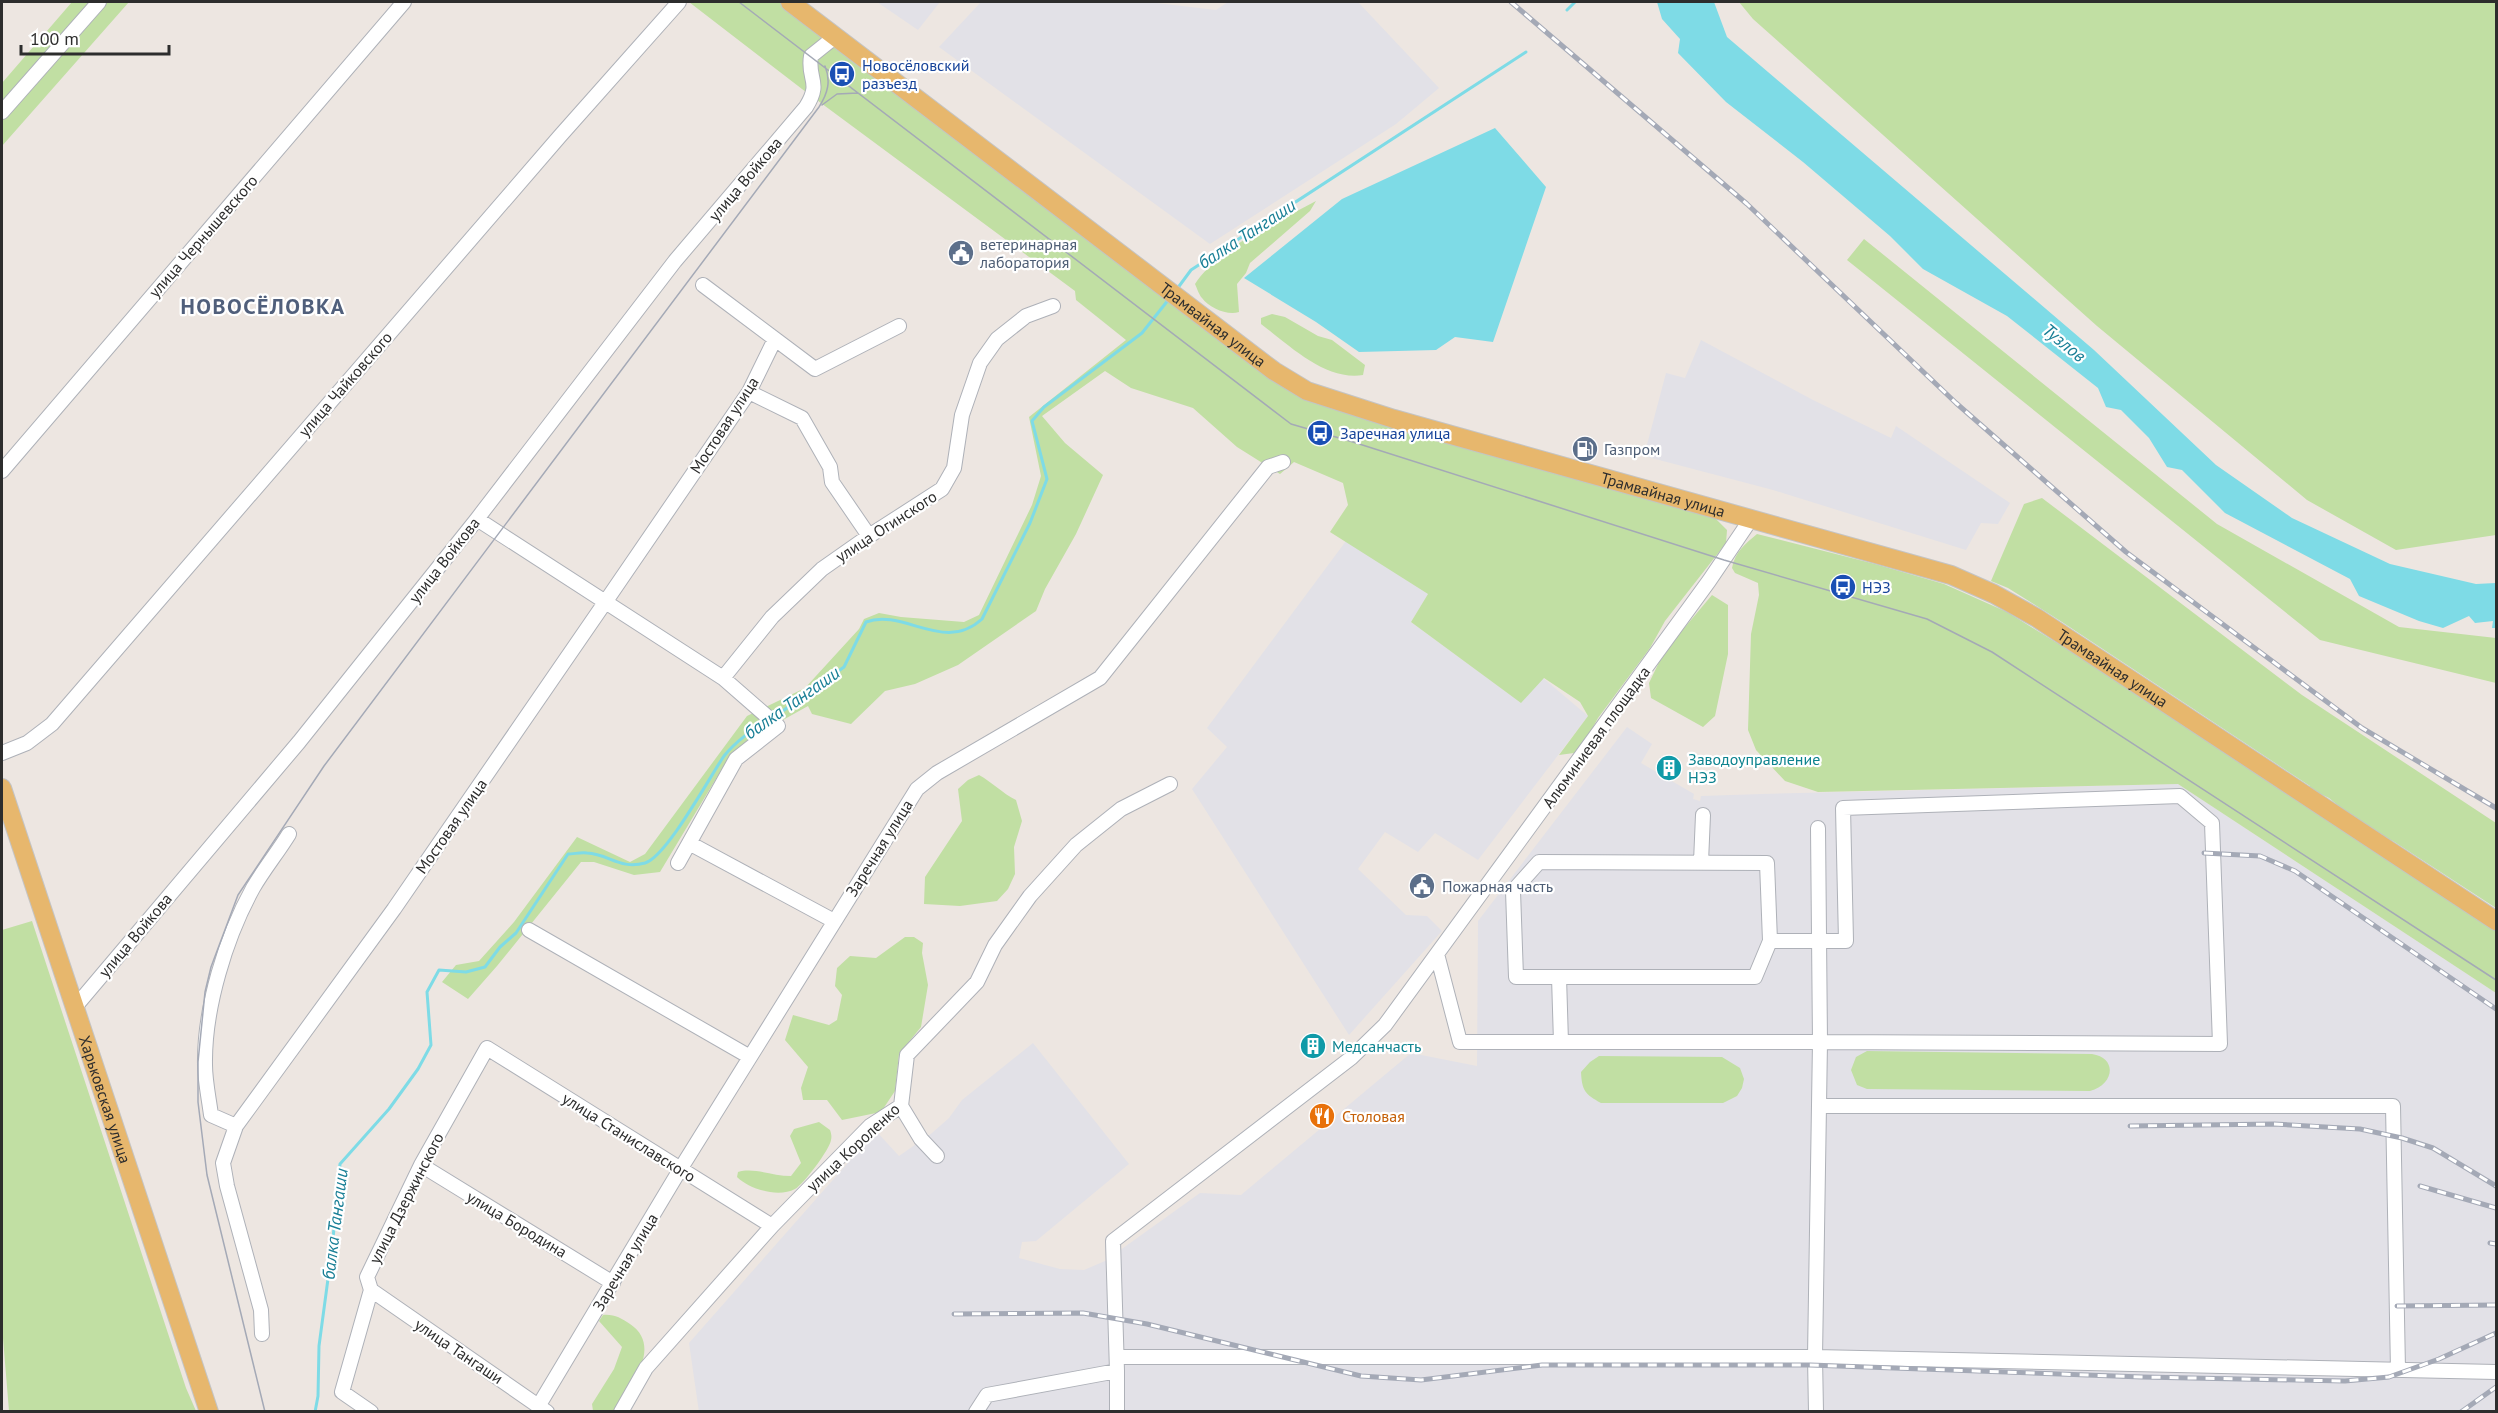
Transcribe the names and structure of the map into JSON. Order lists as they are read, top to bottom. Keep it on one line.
{"streets":{"main road":["Трамвайная улица","Харьковская улица"],"street":["улица Войкова","улица Чернышевского","улица Чайковского","Мостовая улица","улица Огинского","Алюминиевая площадка","Заречная улица","улица Станиславского","улица Короленко","улица Дзержинского","улица Бородина","улица Тангаши"]},"crossings":[["улица Войкова","Трамвайная улица"],["улица Войкова","Харьковская улица"],["Трамвайная улица","Алюминиевая площадка"],["Заречная улица","улица Станиславского"],["Заречная улица","улица Бородина"],["Заречная улица","улица Тангаши"],["улица Станиславского","улица Короленко"],["улица Станиславского","улица Дзержинского"],["улица Дзержинского","улица Бородина"],["улица Дзержинского","улица Тангаши"]],"districts":["НОВОСЁЛОВКА"],"water":["балка Тангаши","Тузлов"],"places":{"bus stop":["Новосёловский разъезд","Заречная улица","НЭЗ"],"public building":["ветеринарная лаборатория","Пожарная часть"],"fuel station":["Газпром"],"building":["Заводоуправление НЭЗ","Медсанчасть"],"restaurant":["Столовая"]},"scale_bar":"100 m"}
